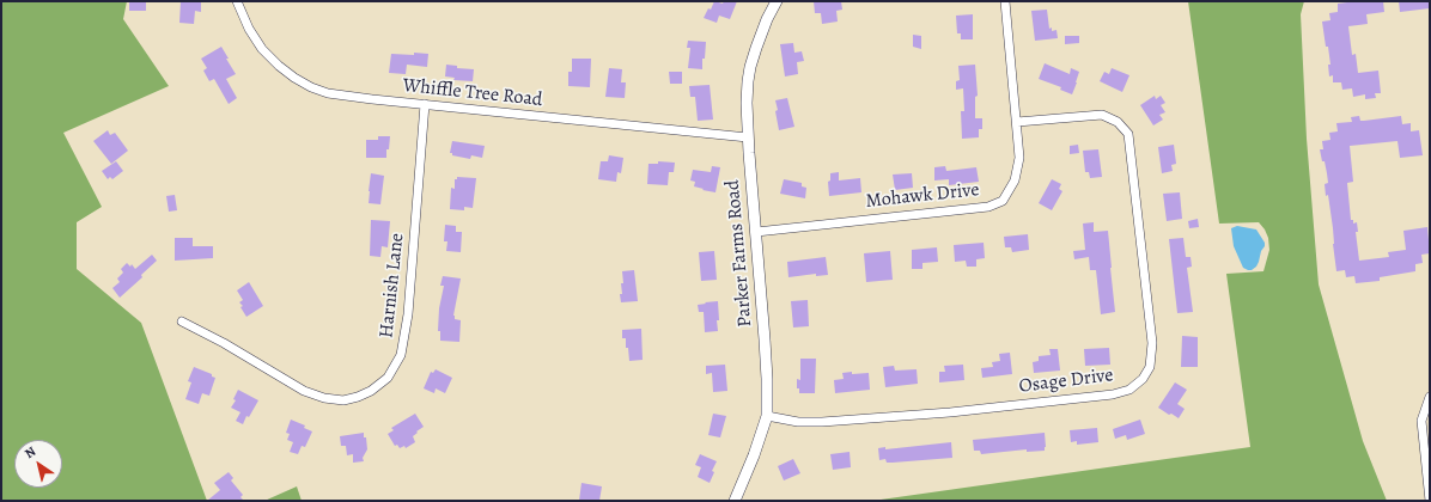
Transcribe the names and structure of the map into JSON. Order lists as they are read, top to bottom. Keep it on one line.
{"streets":{"street":["Whiffle Tree Road","Mohawk Drive","Parker Farms Road","Harnish Lane","Osage Drive"]},"crossings":[["Whiffle Tree Road","Parker Farms Road"],["Whiffle Tree Road","Harnish Lane"],["Mohawk Drive","Parker Farms Road"],["Mohawk Drive","Osage Drive"],["Parker Farms Road","Osage Drive"]],"north":"top left"}
